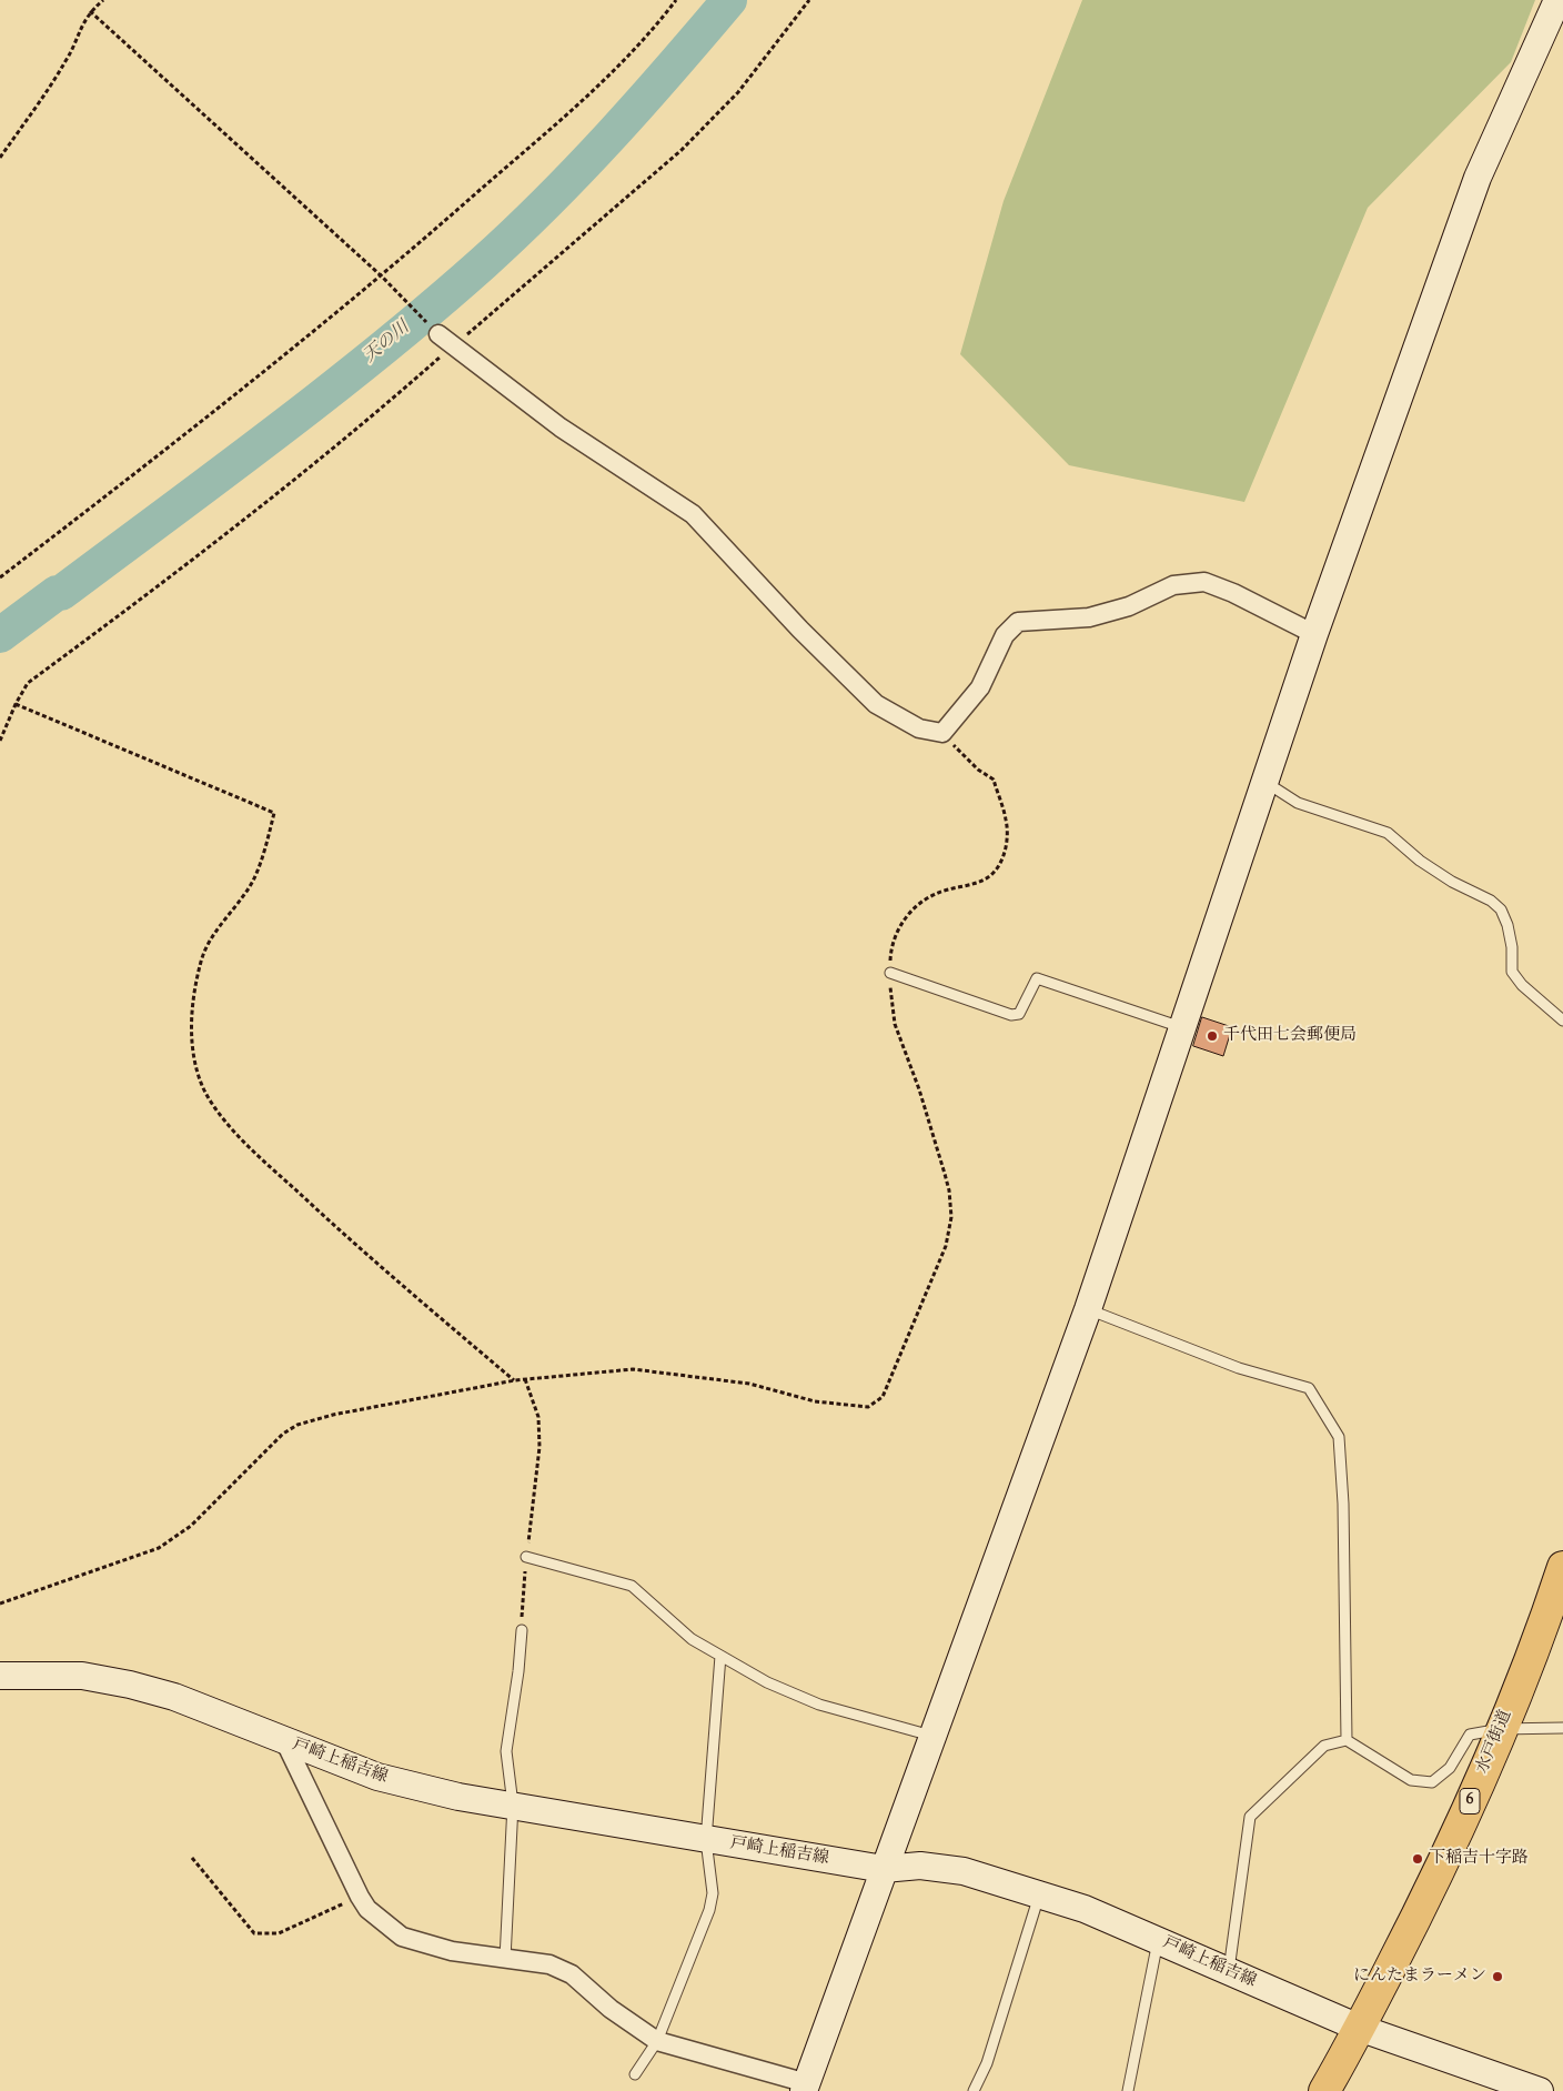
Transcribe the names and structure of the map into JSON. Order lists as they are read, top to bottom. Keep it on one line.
{"streets":{"highway":["水戸街道","6"],"street":["戸崎上稲吉線"]},"crossings":[["水戸街道","戸崎上稲吉線"]],"water":["天の川"],"places":["千代田七会郵便局","下稲吉十字路","にんたまラーメン"]}
